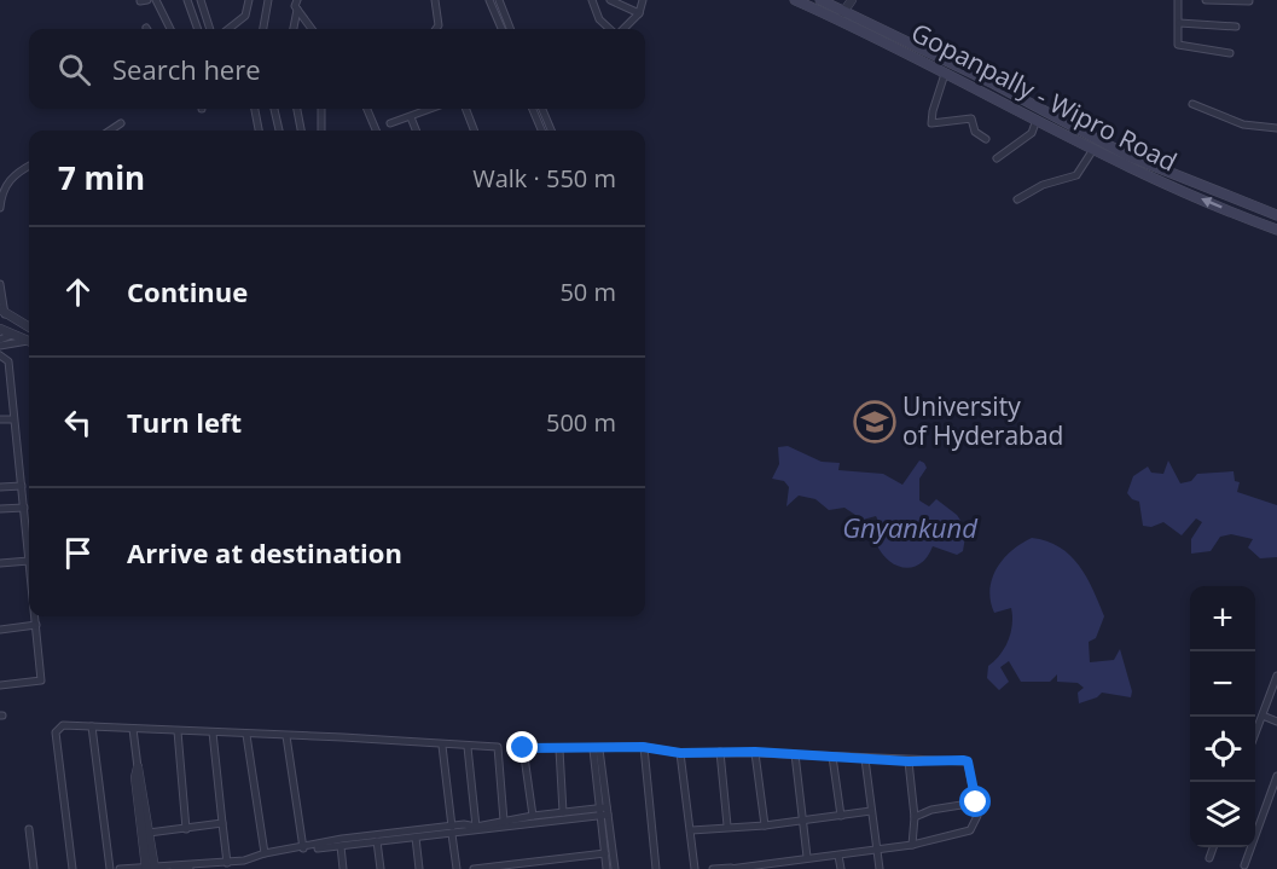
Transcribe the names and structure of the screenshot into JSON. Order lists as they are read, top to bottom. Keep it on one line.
{"streets":{"main road":["Gopanpally - Wipro Road"]},"water":["Gnyankund"],"places":{"school or university":["University of Hyderabad"]},"page":{"search":"Search here","heading":["7 min","Walk · 550 m"],"list":[["Continue","50 m"],["Turn left","500 m"],"Arrive at destination"],"map_buttons":["+","−"]}}
